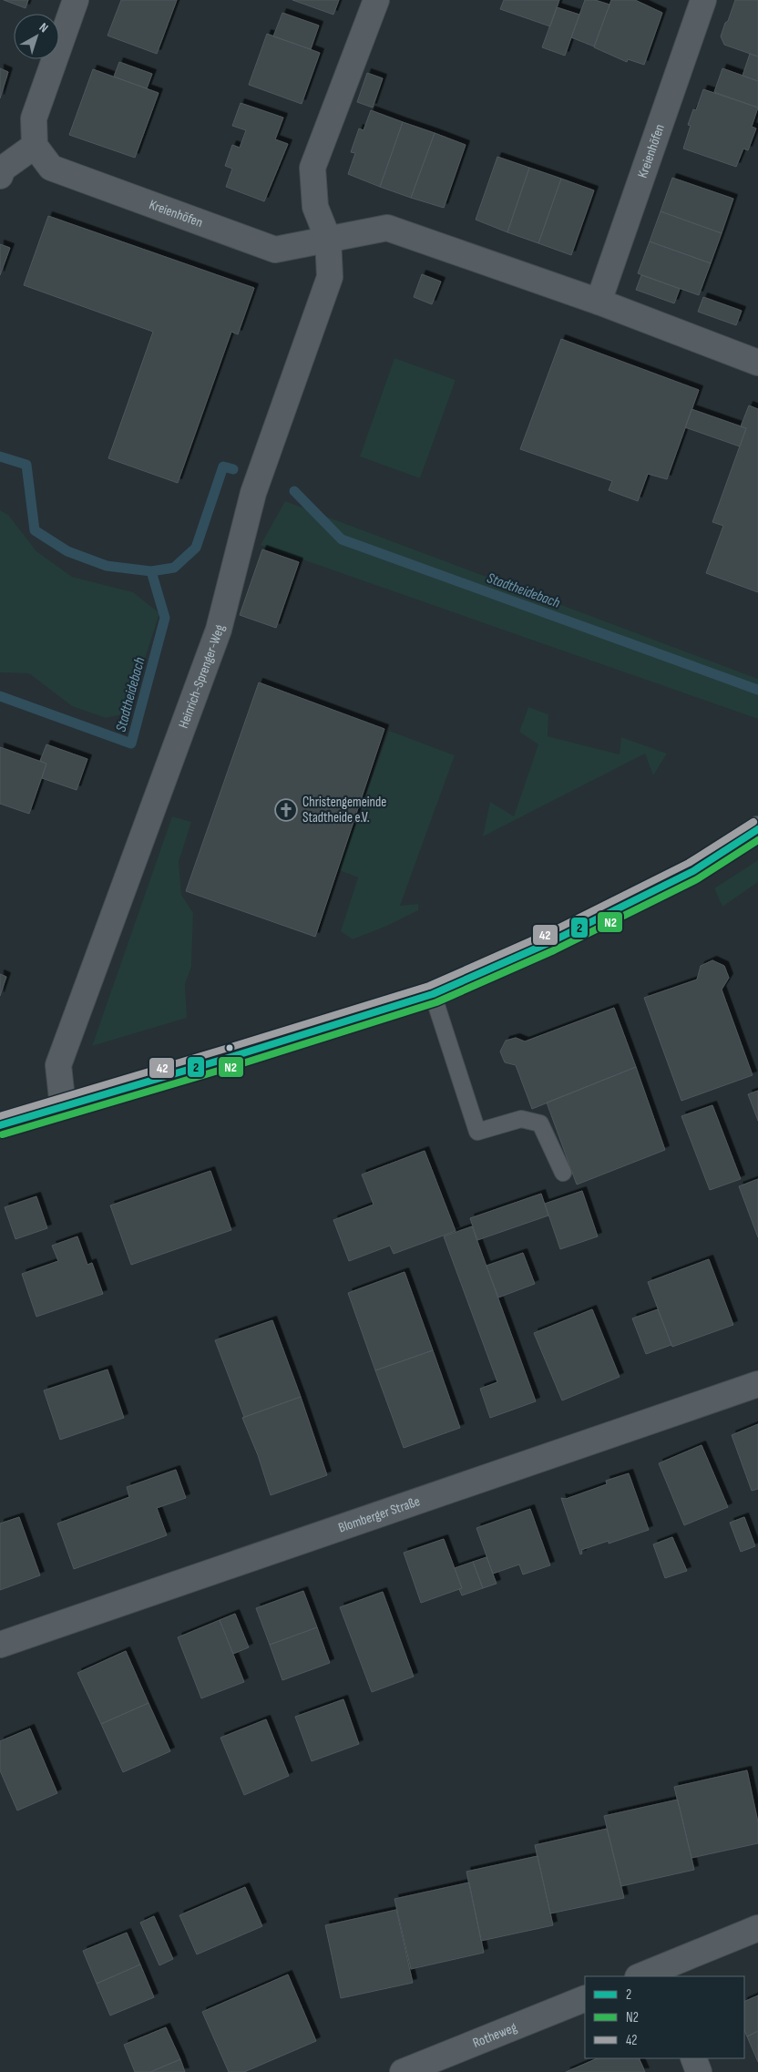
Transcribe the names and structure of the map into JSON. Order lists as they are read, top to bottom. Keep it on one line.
{"streets":{"street":["Kreienhöfen","Heinrich-Sprenger-Weg","Blomberger Straße","Rotheweg"]},"crossings":[["Kreienhöfen","Heinrich-Sprenger-Weg"]],"water":["Stadtheidebach"],"places":{"church":["Christengemeinde Stadtheide e.V."]},"lines":["transit line 42","transit line 2","transit line N2"],"legend":["2","N2","42"],"north":"top right"}
